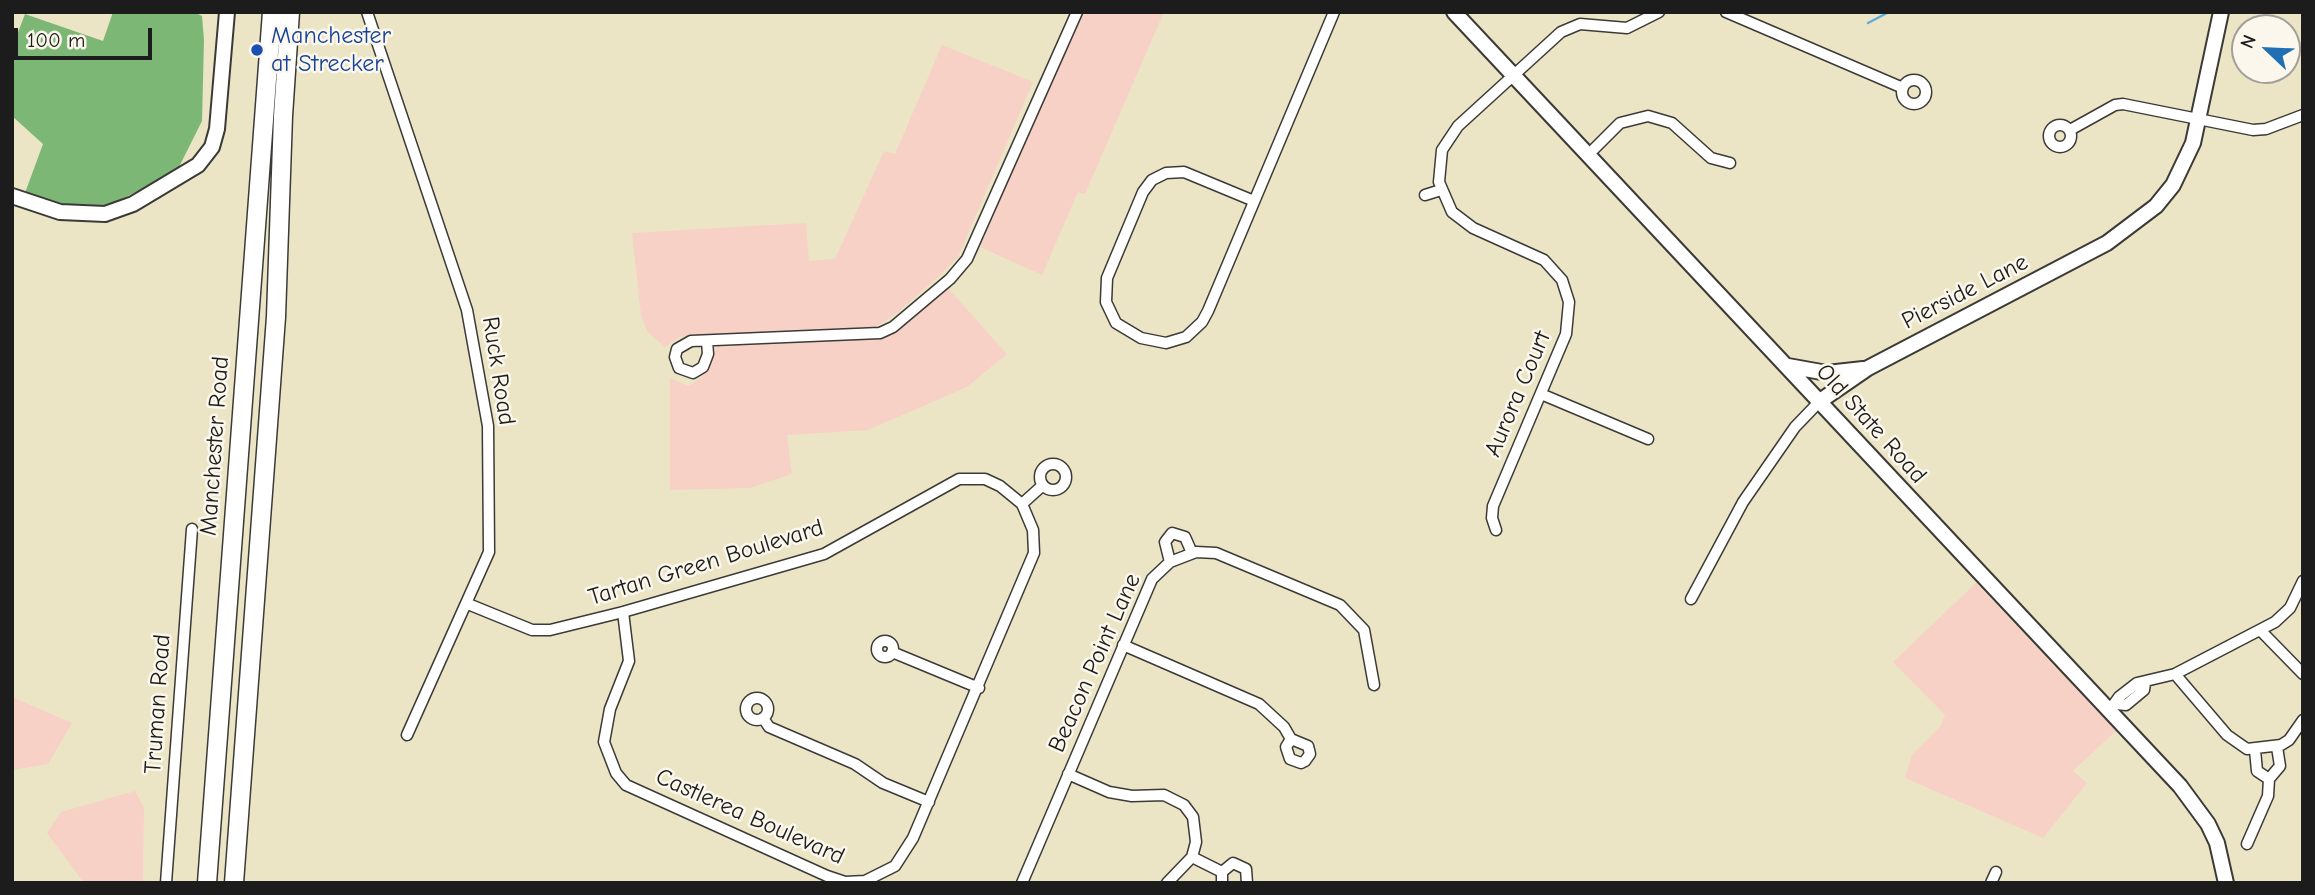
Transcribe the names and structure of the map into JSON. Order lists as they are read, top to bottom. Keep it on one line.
{"streets":{"highway":["Manchester Road"],"street":["Pierside Lane","Ruck Road","Aurora Court","Old State Road","Tartan Green Boulevard","Beacon Point Lane","Truman Road","Castlerea Boulevard"]},"crossings":[["Pierside Lane","Old State Road"],["Ruck Road","Tartan Green Boulevard"],["Tartan Green Boulevard","Castlerea Boulevard"]],"places":["Manchester at Strecker"],"scale_bar":"100 m","north":"top left"}
